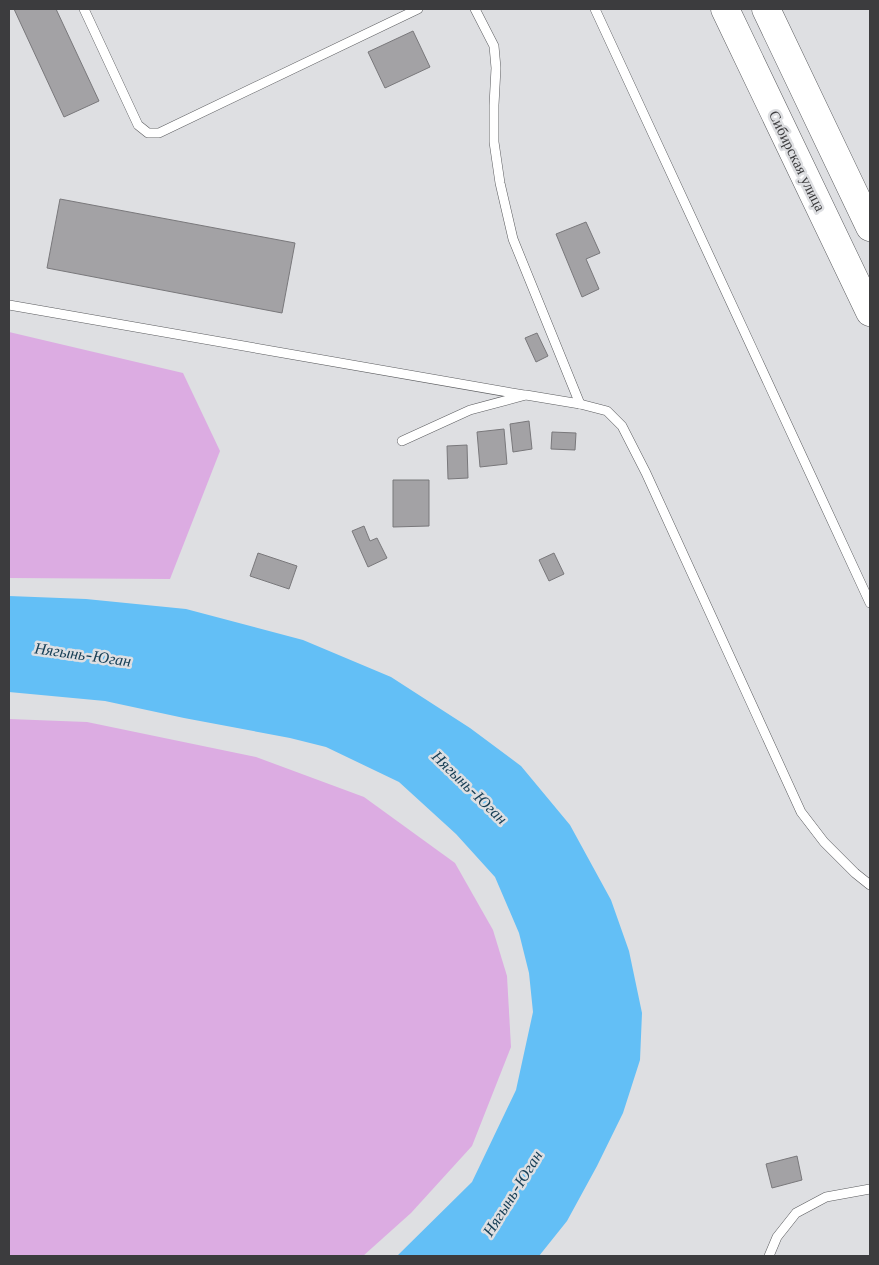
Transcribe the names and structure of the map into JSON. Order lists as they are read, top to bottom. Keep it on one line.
{"streets":{"main road":["Сибирская улица"]},"water":["Нягынь-Юган"]}
